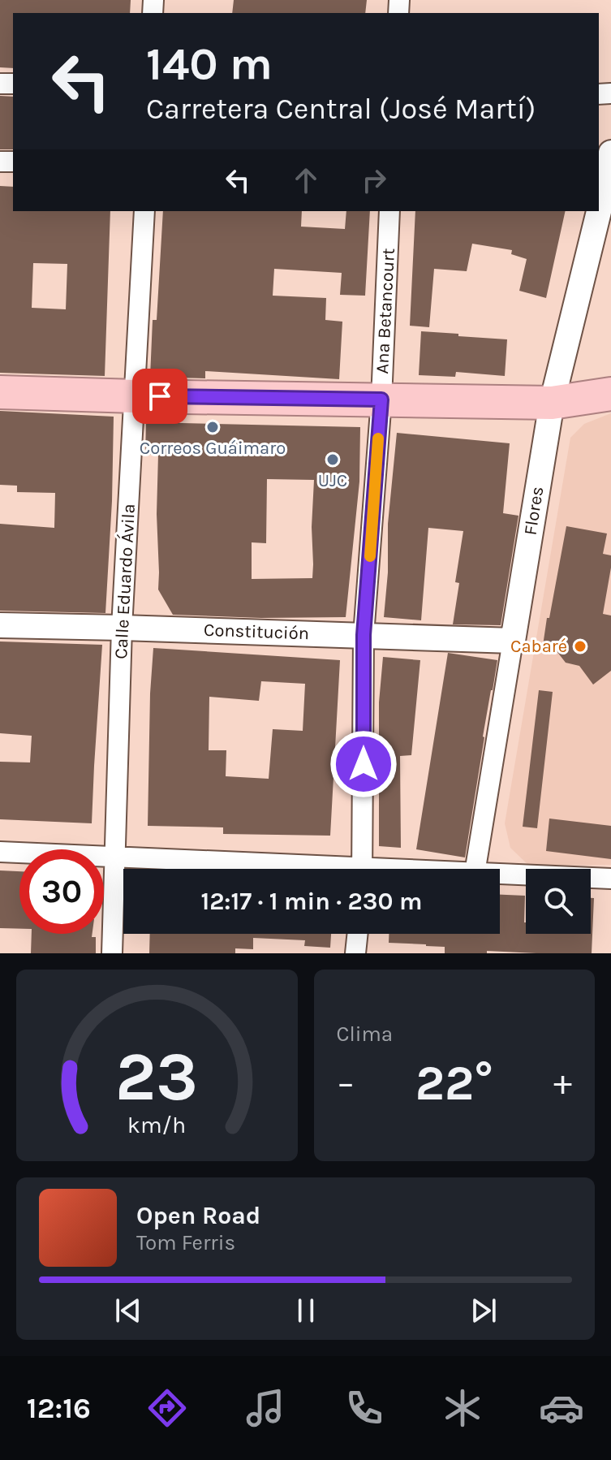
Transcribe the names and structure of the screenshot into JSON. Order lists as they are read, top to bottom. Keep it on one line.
{"streets":{"street":["Ana Betancourt","Flores","Calle Eduardo Ávila","Constitución"]},"crossings":[["Ana Betancourt","Constitución"],["Flores","Constitución"],["Calle Eduardo Ávila","Constitución"]],"places":["Correos Guáimaro","UJC","Cabaré"],"page":{"turn":["140 m","Carretera Central (José Martí)"],"limit":"30","trip":"12:17 · 1 min · 230 m","tile":"Clima","heat":["−","22°","+"],"song":["Open Road","Tom Ferris"],"tabs":"12:16","gauge":["23","km/h"]}}
